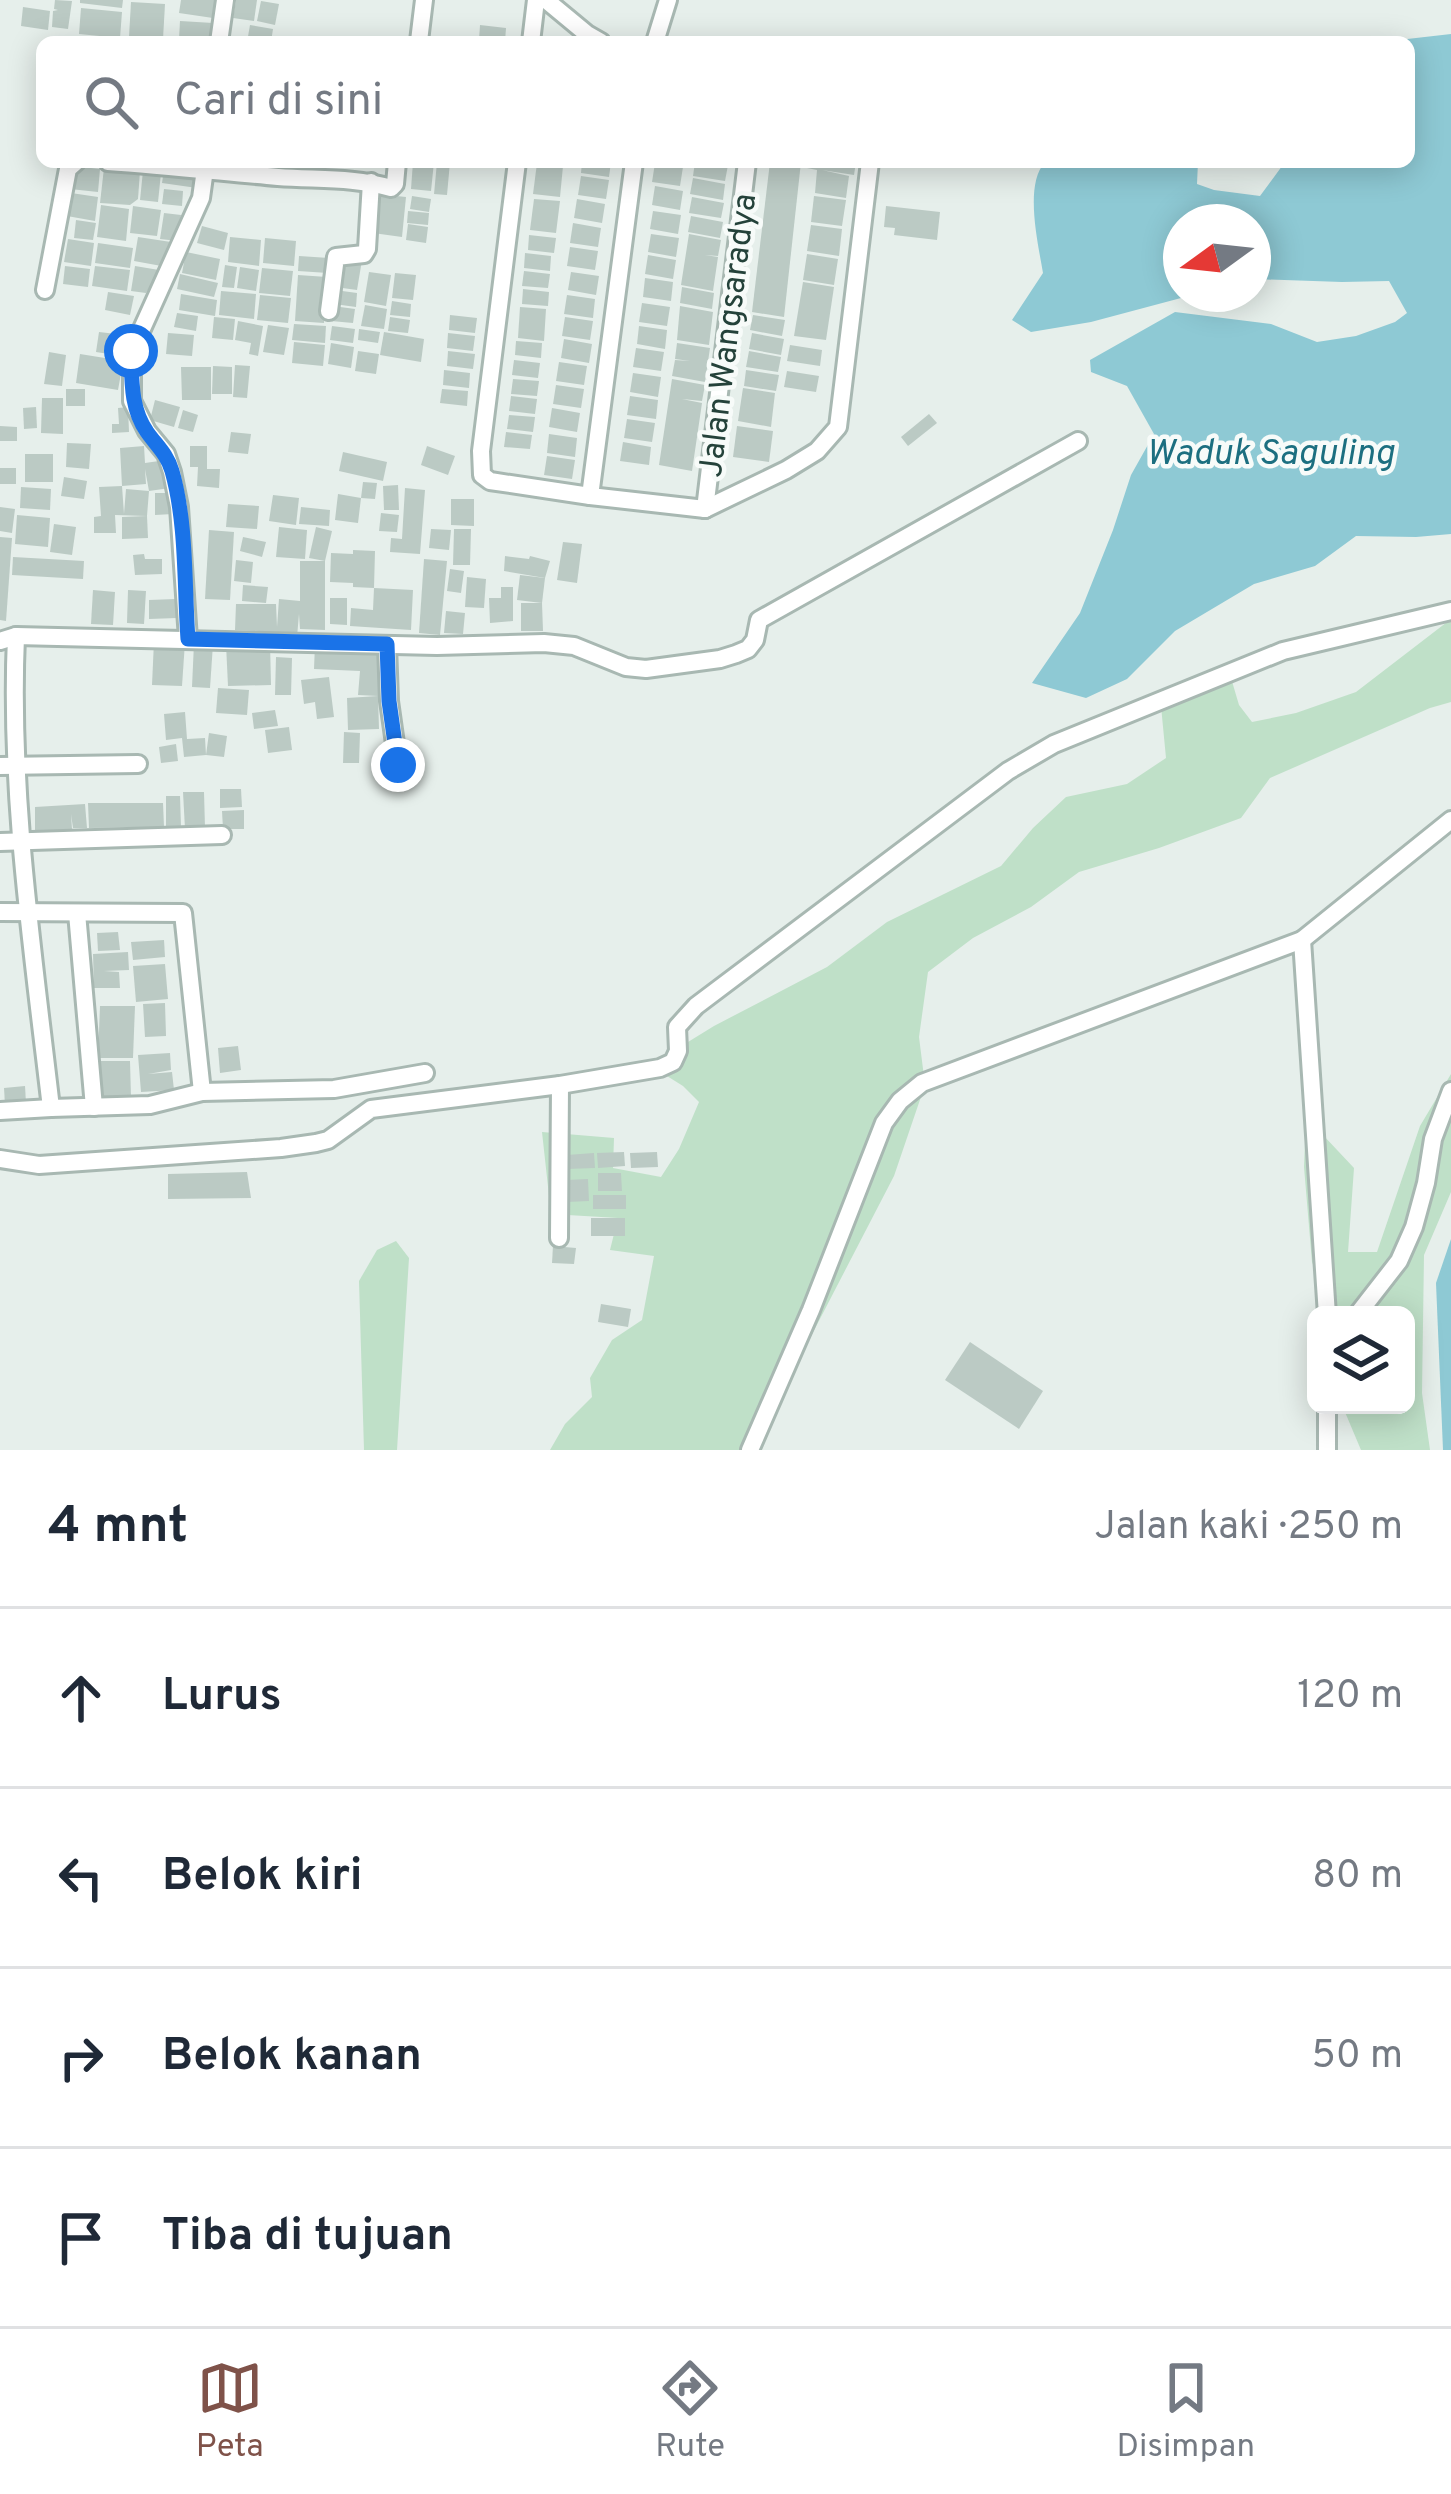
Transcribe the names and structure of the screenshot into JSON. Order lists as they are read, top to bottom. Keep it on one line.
{"streets":{"street":["Jalan Wangsaradya"]},"water":["Waduk Saguling"],"north":"left","page":{"search":"Cari di sini","heading":["4 mnt","Jalan kaki · 250 m"],"list":[["Lurus","120 m"],["Belok kiri","80 m"],["Belok kanan","50 m"],"Tiba di tujuan"],"nav":["Peta","Rute","Disimpan"]}}
